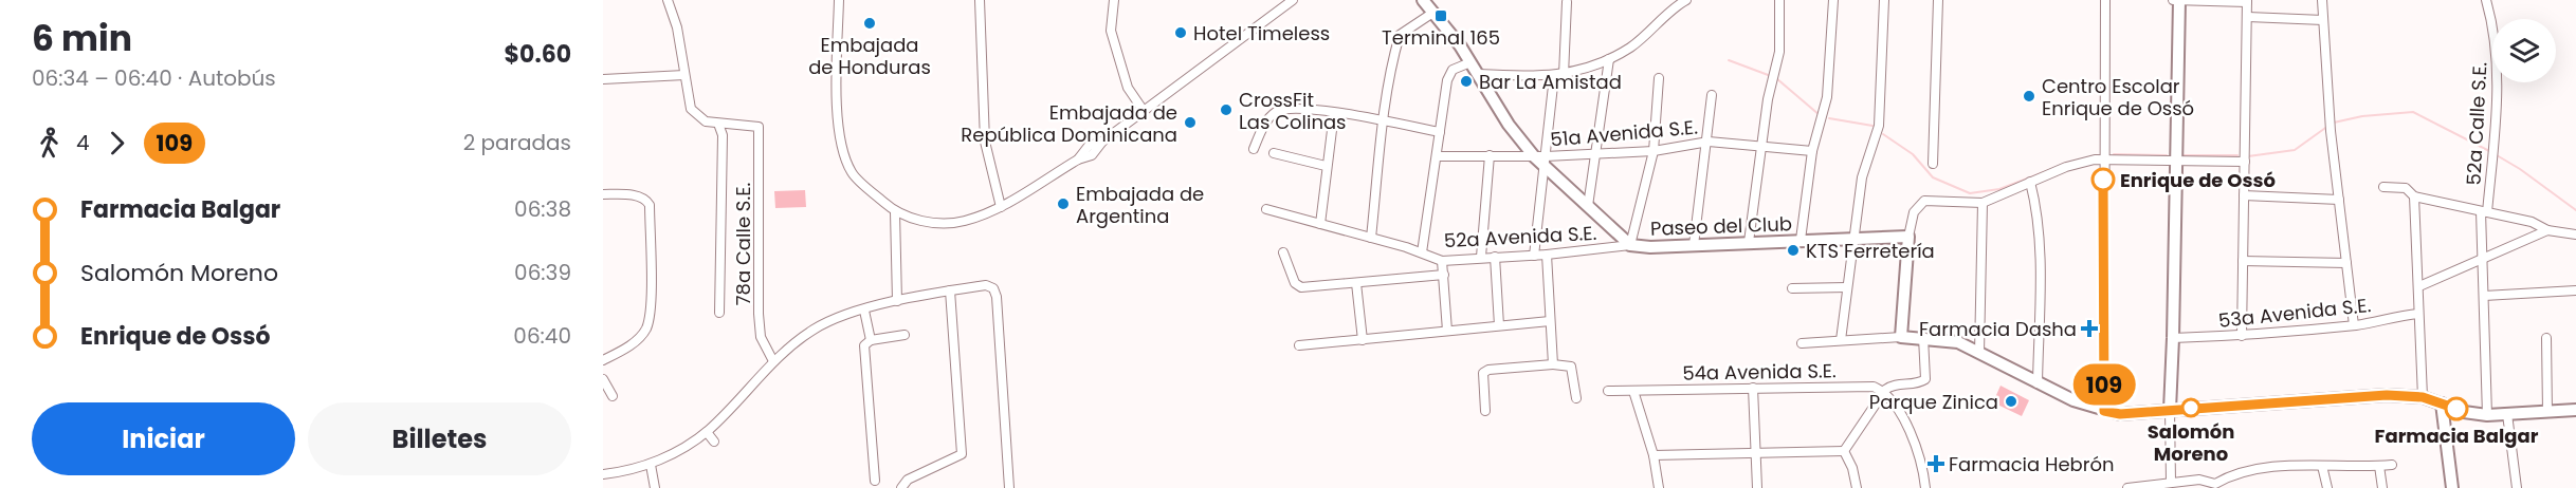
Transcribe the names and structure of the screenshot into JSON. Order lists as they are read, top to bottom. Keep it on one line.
{"streets":{"street":["52a Calle S.E.","51a Avenida S.E.","Paseo del Club","52a Avenida S.E.","78a Calle S.E.","53a Avenida S.E.","54a Avenida S.E."]},"crossings":[["51a Avenida S.E.","Paseo del Club"],["Paseo del Club","52a Avenida S.E."]],"places":{"transit":["Terminal 165"],"other":["Embajada de Honduras","Hotel Timeless","Bar La Amistad","Centro Escolar Enrique de Ossó","CrossFit Las Colinas","Embajada de República Dominicana","Enrique de Ossó","Embajada de Argentina","KTS Ferretería","Parque Zinica","Salomón Moreno","Farmacia Balgar"],"health":["Farmacia Dasha","Farmacia Hebrón"]},"lines":["bus line 109"],"page":{"heading":["6 min","06:34 – 06:40 · Autobús","$0.60"],"on_map":"109","legs":["4","109","2 paradas"],"list":[{"name":"Farmacia Balgar","value":"06:38"},{"name":"Salomón Moreno","value":"06:39"},{"name":"Enrique de Ossó","value":"06:40"}],"buttons":["Iniciar","Billetes"]}}
